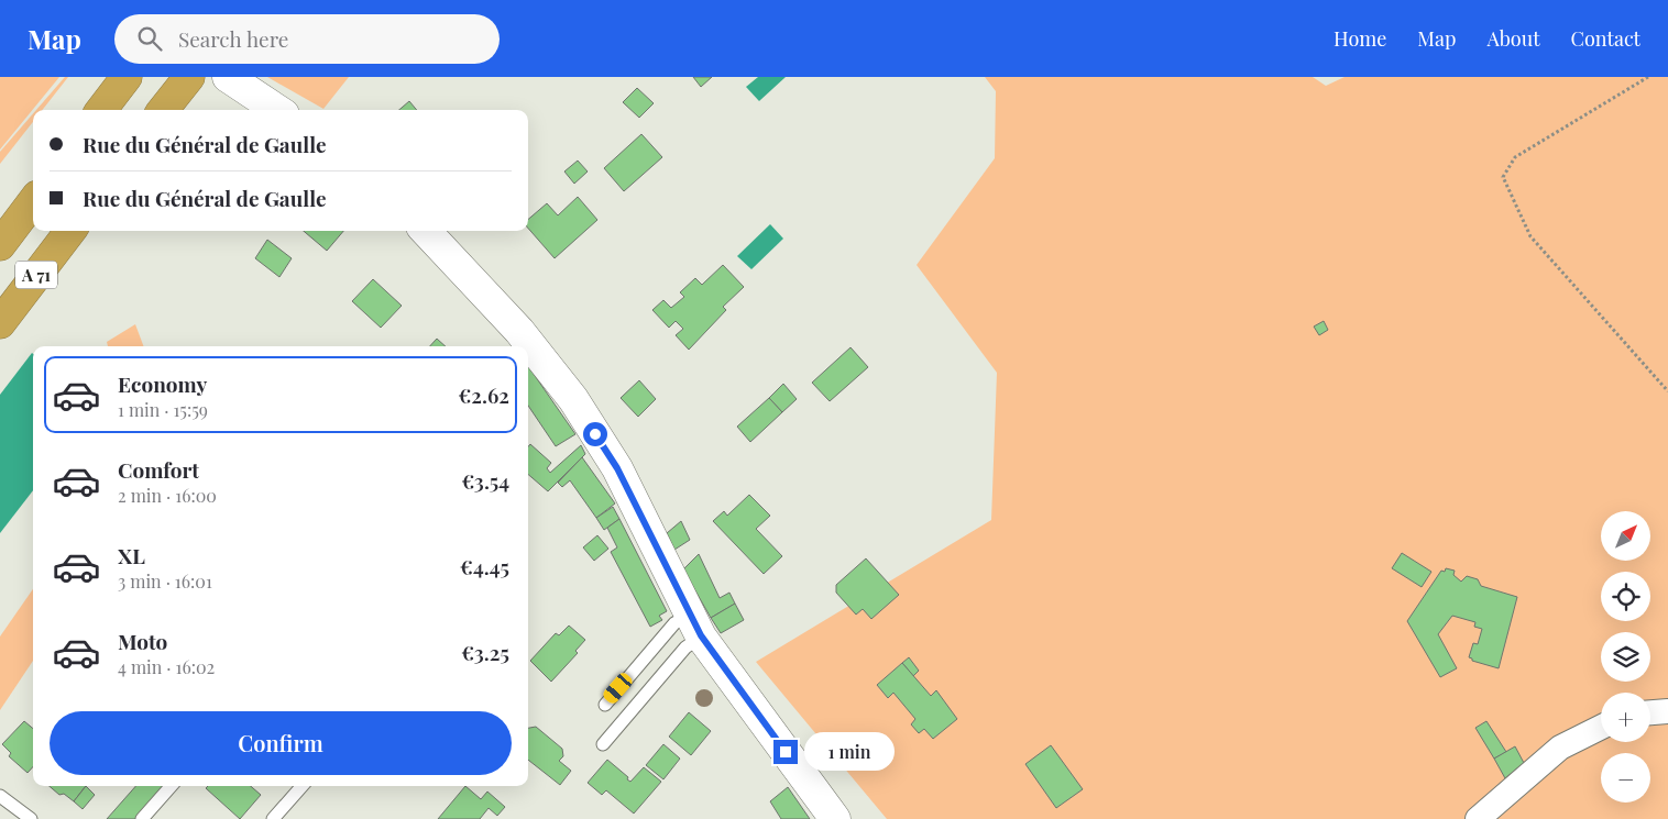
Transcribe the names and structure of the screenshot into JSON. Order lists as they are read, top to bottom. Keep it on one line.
{"streets":{"highway":["A 71"]},"north":"top right","page":{"header":"Map","search":"Search here","nav":["Home","Map","About","Contact"],"banner":["Rue du Général de Gaulle","Rue du Général de Gaulle"],"list":[{"name":"Economy","note":"1 min · 15:59","value":"€2.62"},{"name":"Comfort","note":"2 min · 16:00","value":"€3.54"},{"name":"XL","note":"3 min · 16:01","value":"€4.45"},{"name":"Moto","note":"4 min · 16:02","value":"€3.25"}],"map_buttons":["+","−"],"buttons":"Confirm","bubble":"1 min"}}
